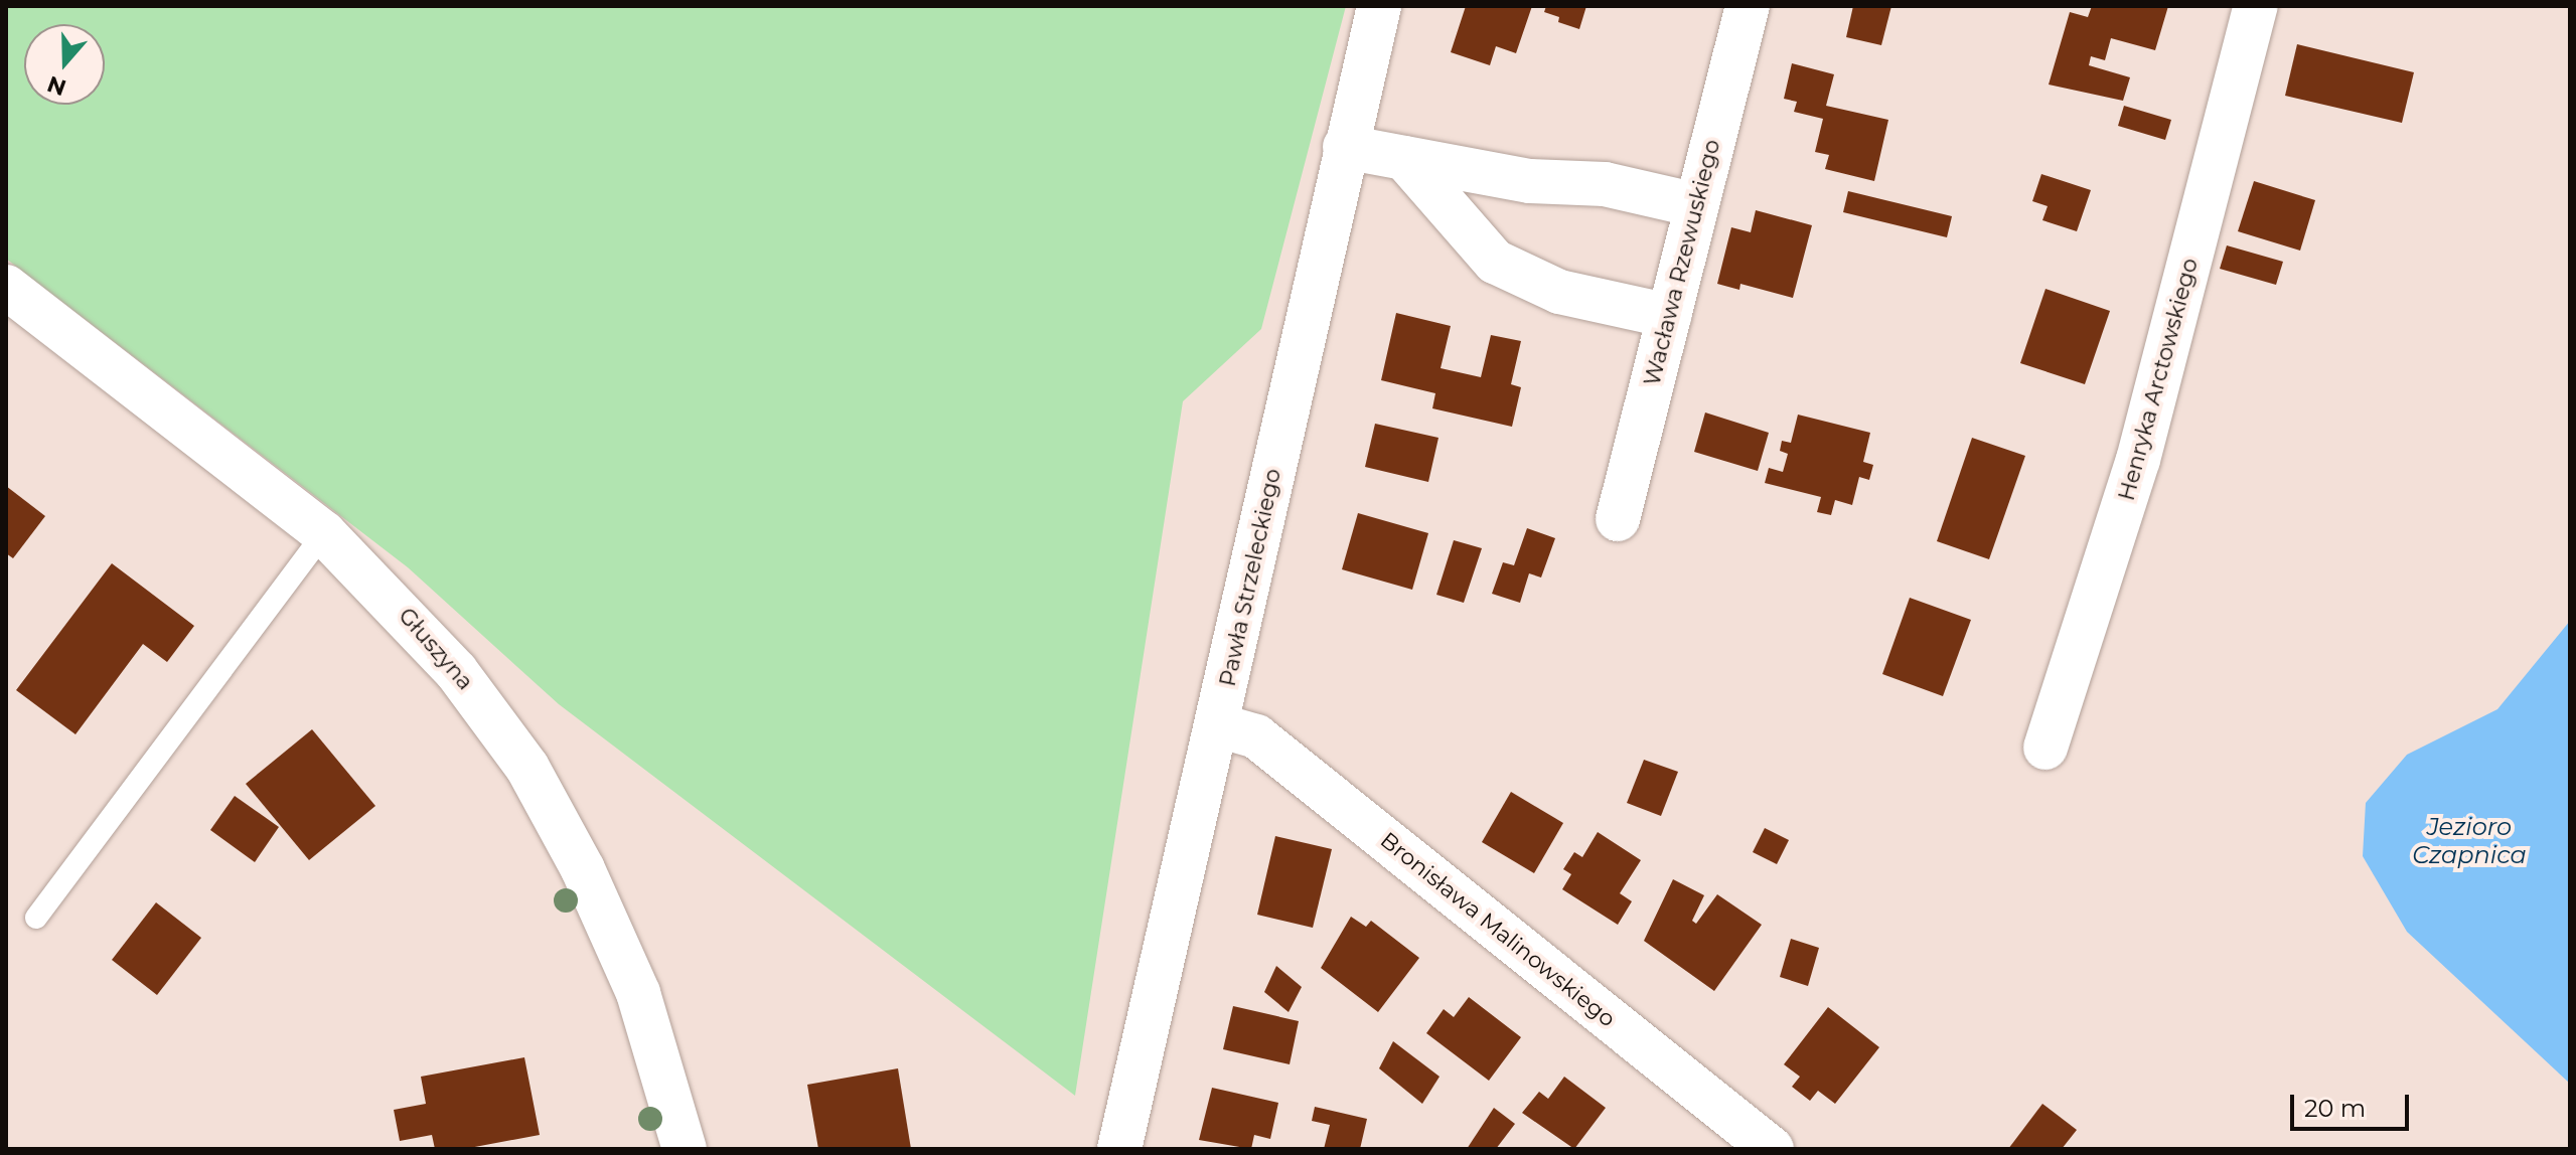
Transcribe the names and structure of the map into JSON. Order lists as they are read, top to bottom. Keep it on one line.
{"streets":{"street":["Wacława Rzewuskiego","Henryka Arctowskiego","Pawła Strzeleckiego","Głuszyna","Bronisława Malinowskiego"]},"crossings":[["Pawła Strzeleckiego","Bronisława Malinowskiego"]],"water":["Jezioro Czapnica"],"scale_bar":"20 m","north":"bottom"}
